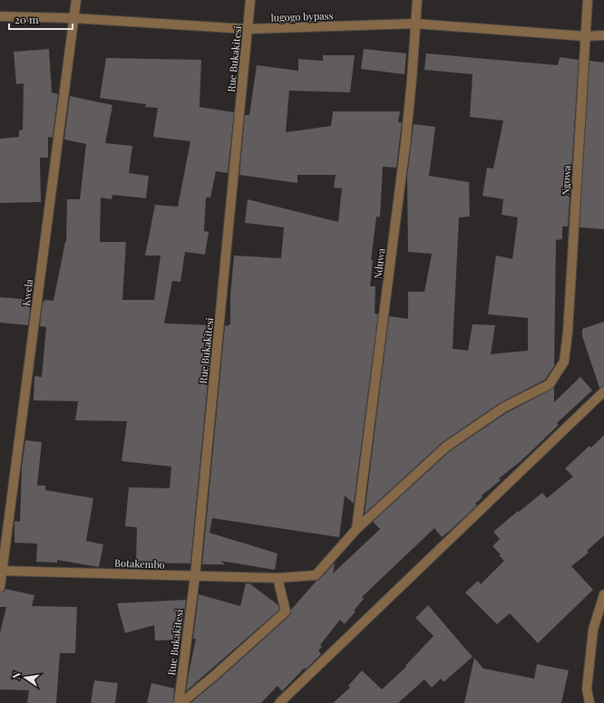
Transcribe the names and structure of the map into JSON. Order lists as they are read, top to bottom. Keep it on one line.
{"streets":{"street":["lugogo bypass","Rue Bukakitesi","Ngowa","Nduwa","Kwela","Botakembo"]},"crossings":[["lugogo bypass","Rue Bukakitesi"],["lugogo bypass","Ngowa"],["lugogo bypass","Nduwa"],["lugogo bypass","Kwela"],["Rue Bukakitesi","Botakembo"],["Ngowa","Botakembo"],["Nduwa","Botakembo"],["Kwela","Botakembo"]],"scale_bar":"20 m","north":"left"}
